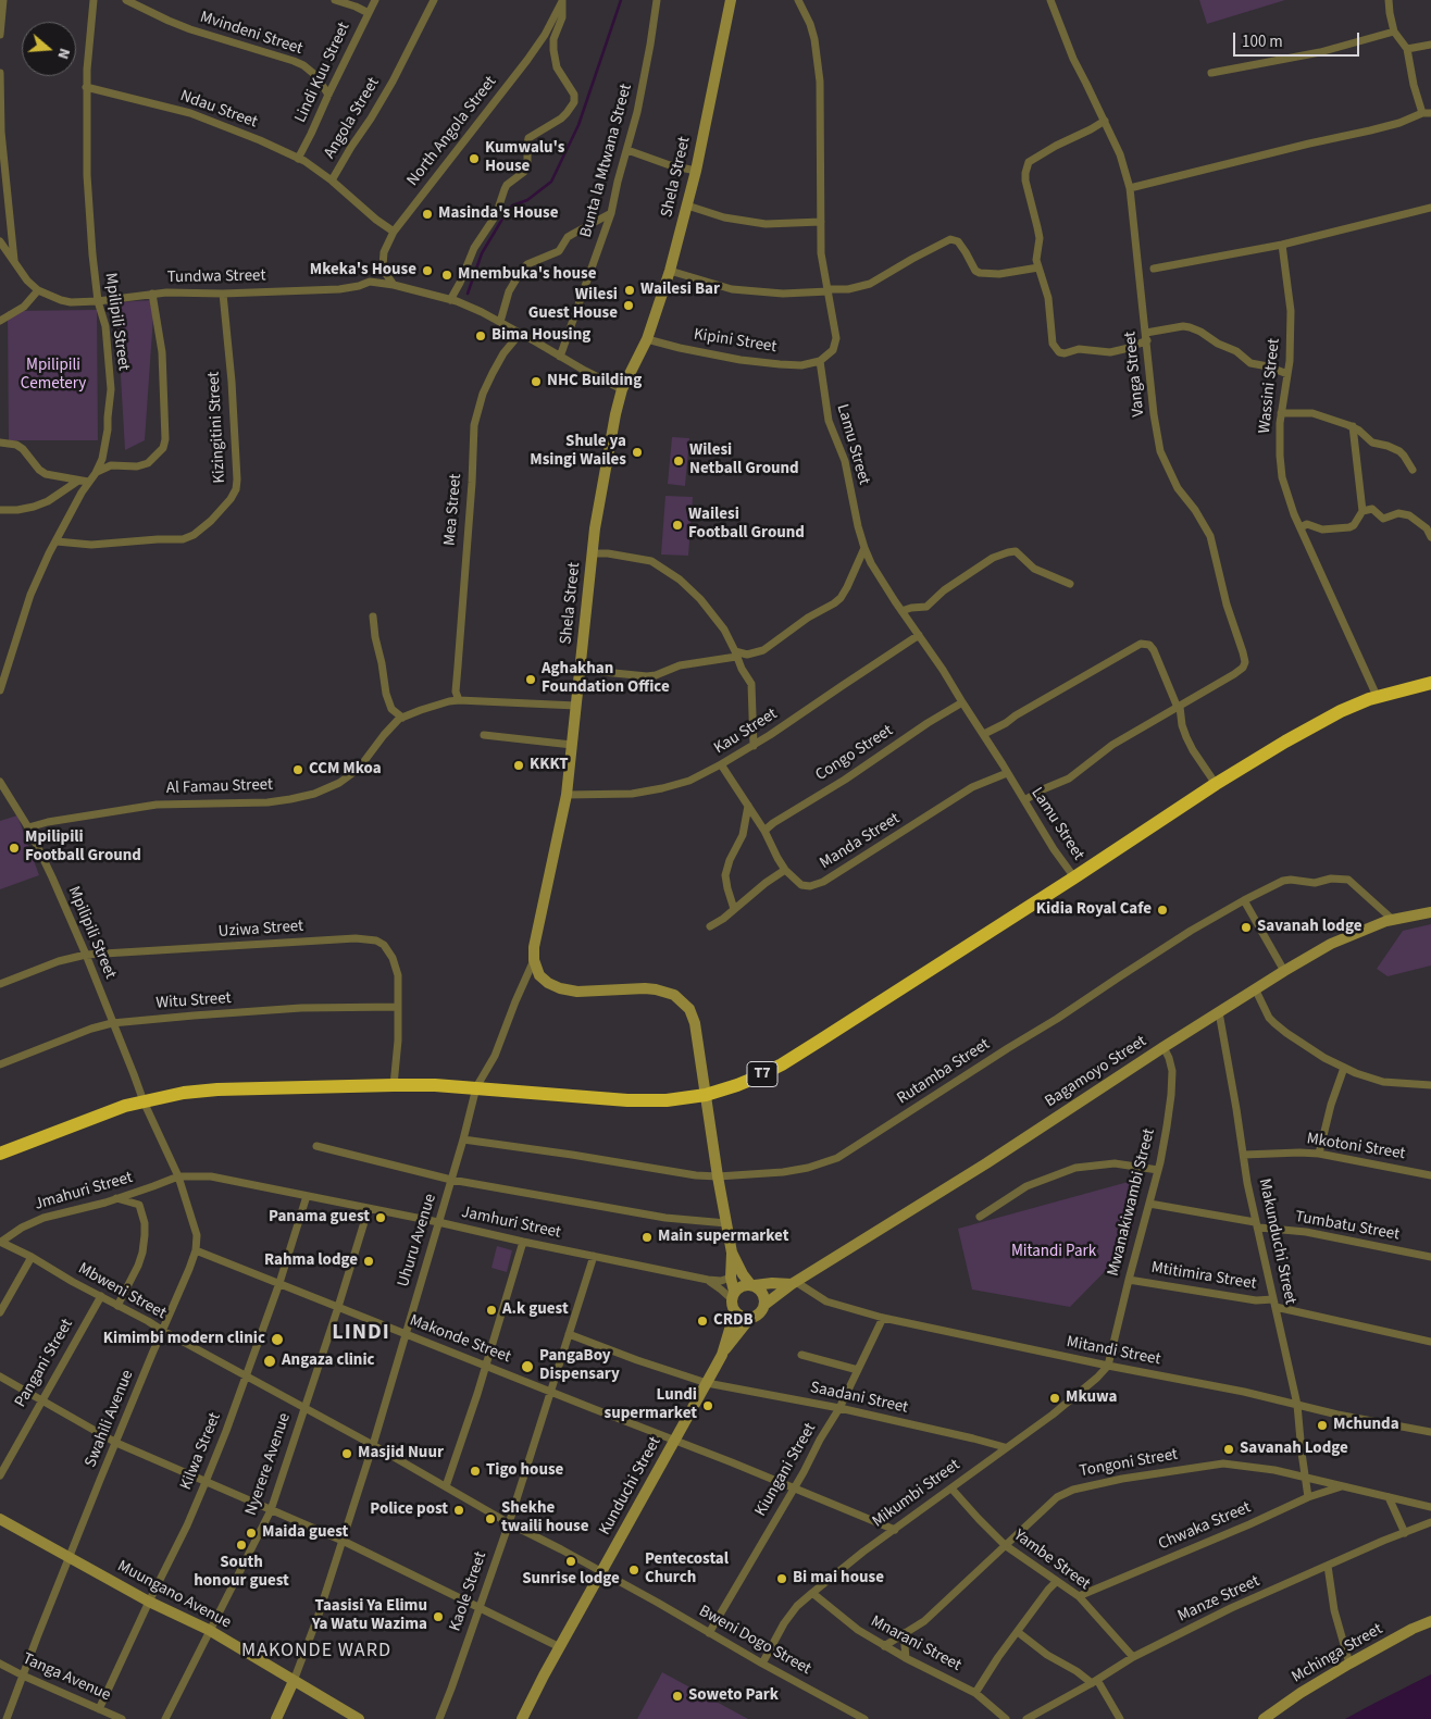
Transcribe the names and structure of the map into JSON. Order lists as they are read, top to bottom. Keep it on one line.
{"streets":{"highway":["T7"],"main road":["Shela Street","Bagamoyo Street","Kunduchi Street","Muungano Avenue","Mchinga Street"],"street":["Mvindeni Street","Lindi Kuu Street","Ndau Street","Angola Street","North Angola Street","Bunta la Mtwana Street","Tundwa Street","Mpilipili Street","Kipini Street","Vanga Street","Wassini Street","Kizingitini Street","Lamu Street","Mea Street","Kau Street","Congo Street","Al Famau Street","Manda Street","Uziwa Street","Witu Street","Rutamba Street","Mkotoni Street","Jmahuri Street","Mwanakiwambi Street","Jamhuri Street","Tumbatu Street","Uhuru Avenue","Makunduchi Street","Mtitimira Street","Mbweni Street","Makonde Street","Mitandi Street","Pangani Street","Saadani Street","Swahili Avenue","Kilwa Street","Tongoni Street","Nyerere Avenue","Kiungani Street","Mikumbi Street","Chwaka Street","Yambe Street","Kaole Street","Manze Street","Bweni Dogo Street","Mnarani Street","Tanga Avenue"]},"crossings":[["Mvindeni Street","Lindi Kuu Street"],["Lindi Kuu Street","Ndau Street"],["Ndau Street","Angola Street"],["Ndau Street","Mpilipili Street"],["Angola Street","North Angola Street"],["North Angola Street","Tundwa Street"],["Bunta la Mtwana Street","Tundwa Street"],["Shela Street","Tundwa Street"],["Shela Street","Kipini Street"],["Shela Street","Kau Street"],["Shela Street","Al Famau Street"],["Shela Street","Uhuru Avenue"],["Tundwa Street","Mpilipili Street"],["Tundwa Street","Kizingitini Street"],["Tundwa Street","Mea Street"],["Mpilipili Street","Kizingitini Street"],["Mpilipili Street","Al Famau Street"],["Mpilipili Street","Uziwa Street"],["Mpilipili Street","Witu Street"],["Mpilipili Street","T7"],["Mpilipili Street","Swahili Avenue"],["Kipini Street","Lamu Street"],["Vanga Street","Lamu Street"],["Wassini Street","T7"],["Lamu Street","Kau Street"],["Lamu Street","Congo Street"],["Lamu Street","Manda Street"],["Lamu Street","T7"],["Mea Street","Al Famau Street"],["Kau Street","Manda Street"],["Congo Street","Manda Street"],["Uziwa Street","Witu Street"],["Uziwa Street","T7"],["Rutamba Street","Bagamoyo Street"],["Rutamba Street","Uhuru Avenue"],["Bagamoyo Street","Mwanakiwambi Street"],["Bagamoyo Street","Makunduchi Street"],["Bagamoyo Street","Mitandi Street"],["T7","Uhuru Avenue"],["T7","Swahili Avenue"],["Mkotoni Street","Makunduchi Street"],["Jmahuri Street","Jamhuri Street"],["Jmahuri Street","Mbweni Street"],["Jmahuri Street","Swahili Avenue"],["Mwanakiwambi Street","Tumbatu Street"],["Mwanakiwambi Street","Mtitimira Street"],["Mwanakiwambi Street","Mitandi Street"],["Mwanakiwambi Street","Mikumbi Street"],["Jamhuri Street","Uhuru Avenue"],["Jamhuri Street","Swahili Avenue"],["Jamhuri Street","Kilwa Street"],["Jamhuri Street","Nyerere Avenue"],["Jamhuri Street","Kaole Street"],["Tumbatu Street","Makunduchi Street"],["Uhuru Avenue","Mbweni Street"],["Uhuru Avenue","Makonde Street"],["Uhuru Avenue","Muungano Avenue"],["Makunduchi Street","Mtitimira Street"],["Makunduchi Street","Mitandi Street"],["Makunduchi Street","Tongoni Street"],["Makunduchi Street","Chwaka Street"],["Mbweni Street","Pangani Street"],["Mbweni Street","Swahili Avenue"],["Mbweni Street","Kilwa Street"],["Mbweni Street","Nyerere Avenue"],["Mbweni Street","Kunduchi Street"],["Mbweni Street","Kaole Street"],["Mbweni Street","Bweni Dogo Street"],["Makonde Street","Swahili Avenue"],["Makonde Street","Kilwa Street"],["Makonde Street","Nyerere Avenue"],["Makonde Street","Kiungani Street"],["Makonde Street","Kunduchi Street"],["Makonde Street","Mikumbi Street"],["Makonde Street","Kaole Street"],["Mitandi Street","Kiungani Street"],["Mitandi Street","Mikumbi Street"],["Saadani Street","Kiungani Street"],["Saadani Street","Kunduchi Street"],["Saadani Street","Mikumbi Street"],["Saadani Street","Kaole Street"],["Swahili Avenue","Muungano Avenue"],["Swahili Avenue","Tanga Avenue"],["Kilwa Street","Muungano Avenue"],["Kilwa Street","Tanga Avenue"],["Tongoni Street","Chwaka Street"],["Tongoni Street","Yambe Street"],["Tongoni Street","Mnarani Street"],["Nyerere Avenue","Muungano Avenue"],["Kiungani Street","Bweni Dogo Street"],["Kunduchi Street","Bweni Dogo Street"],["Mikumbi Street","Yambe Street"],["Mikumbi Street","Bweni Dogo Street"],["Mikumbi Street","Mnarani Street"],["Chwaka Street","Yambe Street"],["Yambe Street","Manze Street"]],"districts":["LINDI","MAKONDE WARD"],"parks":["Mpilipili Cemetery","Mitandi Park"],"places":["Kumwalu's House","Masinda's House","Mkeka's House","Mnembuka's house","Wailesi Bar","Wilesi Guest House","Bima Housing","NHC Building","Shule ya Msingi Wailes","Wilesi Netball Ground","Wailesi Football Ground","Aghakhan Foundation Office","KKKT","CCM Mkoa","Mpilipili Football Ground","Kidia Royal Cafe","Savanah lodge","Panama guest","Main supermarket","Rahma lodge","A.k guest","CRDB","Kimimbi modern clinic","Angaza clinic","PangaBoy Dispensary","Mkuwa","Lundi supermarket","Mchunda","Savanah Lodge","Masjid Nuur","Tigo house","Police post","Shekhe twaili house","Maida guest","South honour guest","Sunrise lodge","Pentecostal Church","Bi mai house","Taasisi Ya Elimu Ya Watu Wazima","Soweto Park"],"scale_bar":"100 m","north":"right"}
